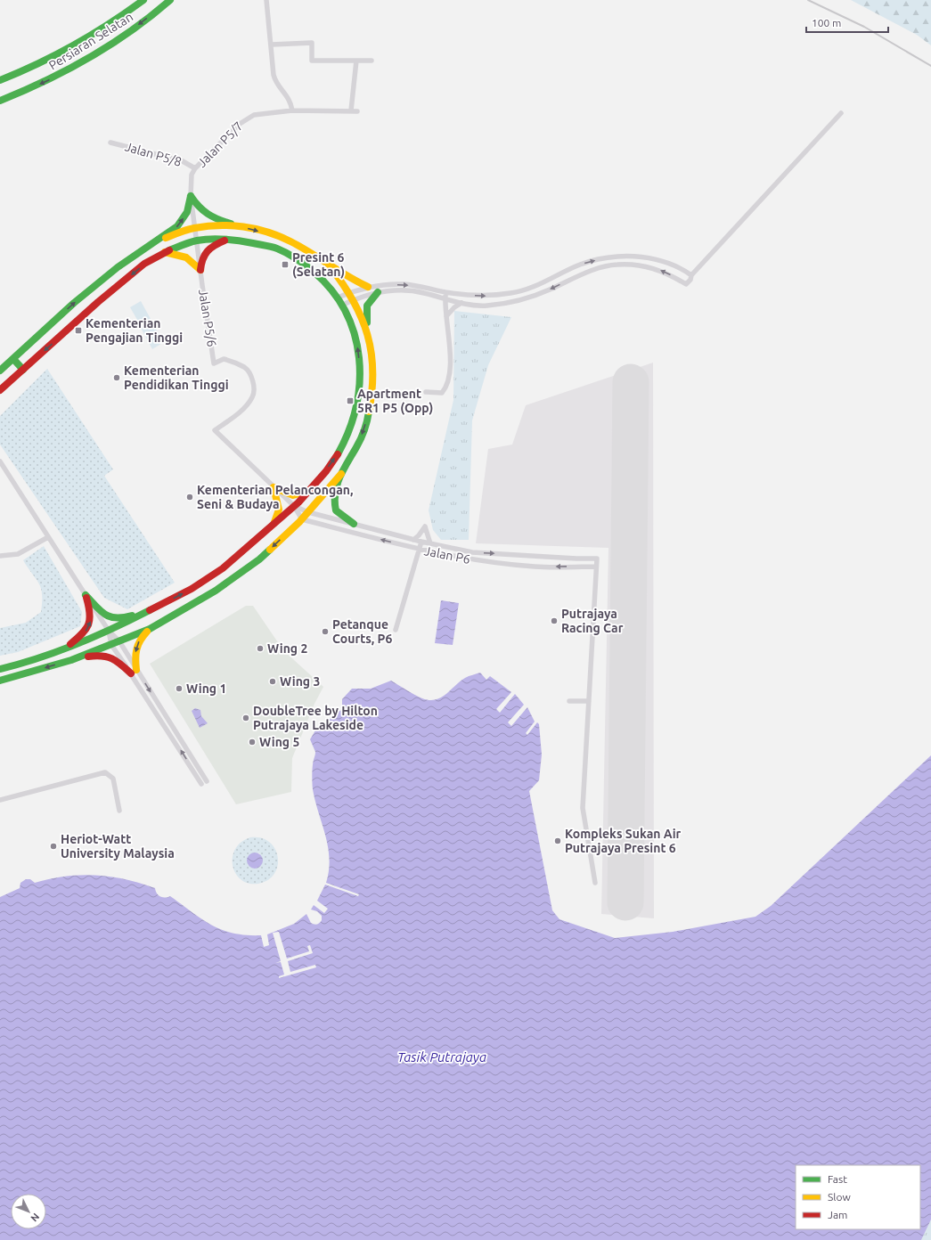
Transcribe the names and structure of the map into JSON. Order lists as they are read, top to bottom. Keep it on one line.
{"streets":{"street":["Persiaran Selatan","Jalan P5/7","Jalan P5/8","Jalan P5/6","Jalan P6"]},"crossings":[["Jalan P5/7","Jalan P5/8"],["Jalan P5/7","Jalan P5/6"],["Jalan P5/6","Jalan P6"]],"water":["Tasik Putrajaya"],"places":{"transit":["Presint 6 (Selatan)","Kementerian Pengajian Tinggi","Apartment 5R1 P5 (Opp)"],"other":["Kementerian Pendidikan Tinggi","Kementerian Pelancongan, Seni & Budaya","Putrajaya Racing Car","Petanque Courts, P6","Wing 2","Wing 3","Wing 1","DoubleTree by Hilton Putrajaya Lakeside","Wing 5","Kompleks Sukan Air Putrajaya Presint 6","Heriot-Watt University Malaysia"]},"legend":["Fast","Slow","Jam"],"scale_bar":"100 m","north":"bottom right"}
